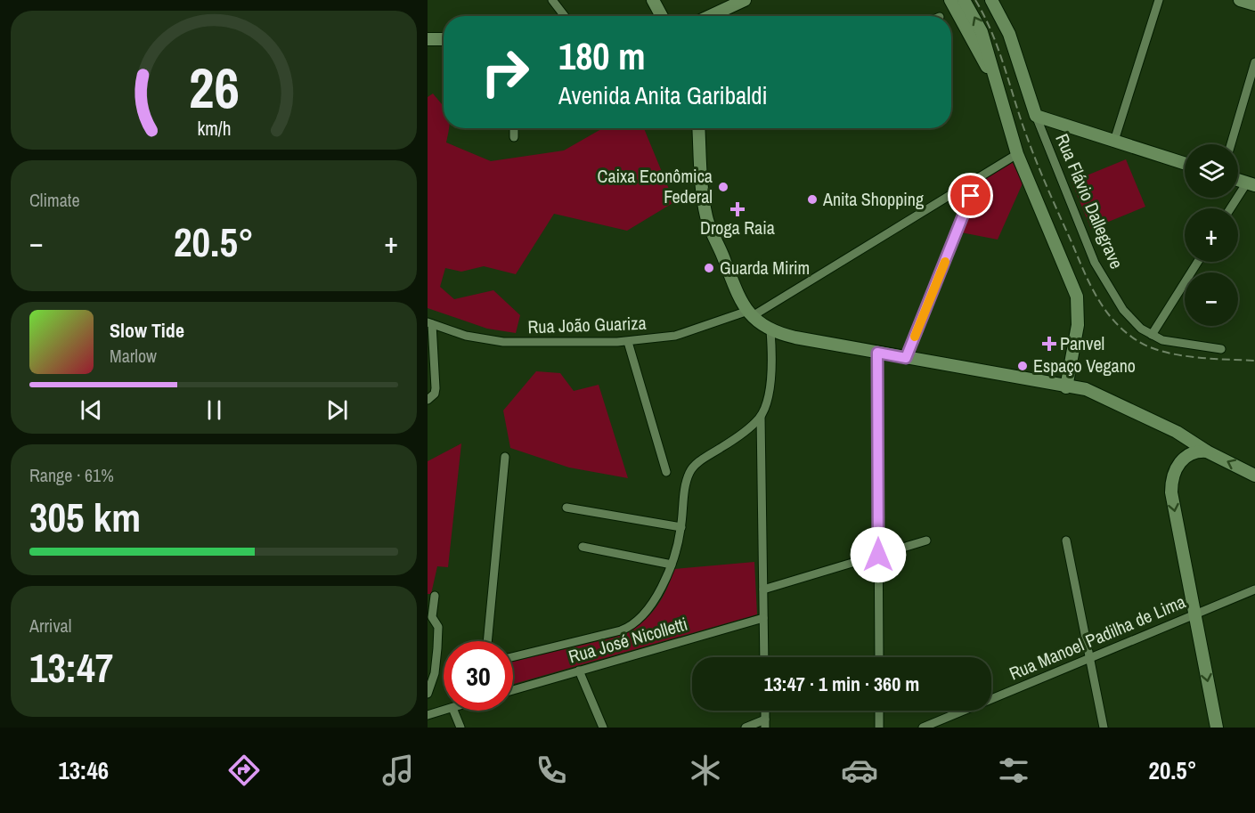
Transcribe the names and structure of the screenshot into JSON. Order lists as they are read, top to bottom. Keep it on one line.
{"streets":{"main road":["Rua Flávio Dallegrave"],"street":["Rua João Guariza","Rua Manoel Padilha de Lima","Rua José Nicolletti"]},"places":{"other":["Caixa Econômica Federal","Anita Shopping","Guarda Mirim","Espaço Vegano"],"health":["Droga Raia","Panvel"]},"page":{"turn":["180 m","Avenida Anita Garibaldi"],"map_buttons":["+","−"],"tile":["Climate",["Range · 61%","305 km"],["Arrival","13:47"]],"heat":["−","20.5°","+"],"song":["Slow Tide","Marlow"],"limit":"30","trip":"13:47 · 1 min · 360 m","tabs":["13:46","20.5°"],"gauge":["26","km/h"]}}
